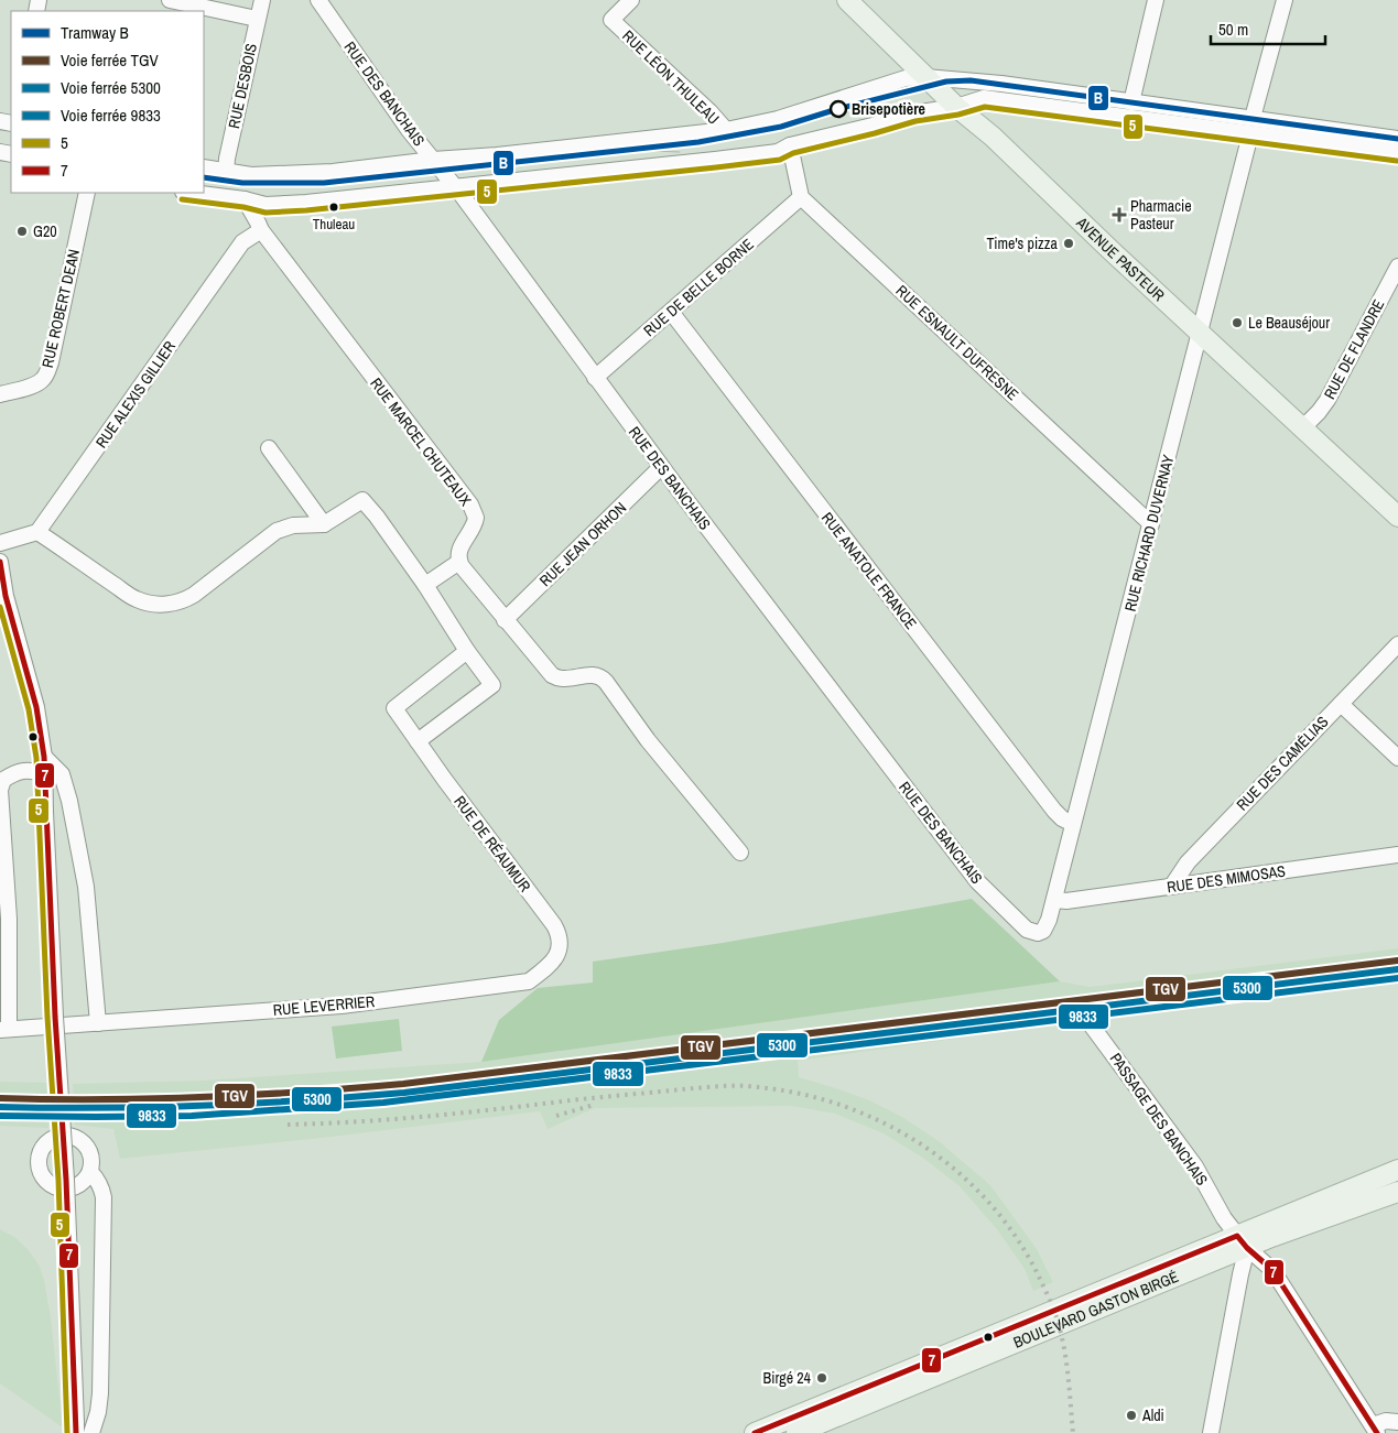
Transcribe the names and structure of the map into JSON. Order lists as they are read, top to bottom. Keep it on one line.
{"streets":{"main road":["AVENUE PASTEUR","BOULEVARD GASTON BIRGÉ"],"street":["RUE LÉON THULEAU","RUE DESBOIS","RUE DES BANCHAIS","RUE DE BELLE BORNE","RUE ROBERT DEAN","RUE ESNAULT DUFRESNE","RUE DE FLANDRE","RUE ALEXIS GILLIER","RUE MARCEL CHUTEAUX","RUE RICHARD DUVERNAY","RUE JEAN ORHON","RUE ANATOLE FRANCE","RUE DES CAMÉLIAS","RUE DE RÉAUMUR","RUE DES MIMOSAS","RUE LEVERRIER","PASSAGE DES BANCHAIS"]},"crossings":[["RUE DES BANCHAIS","RUE DE BELLE BORNE"],["RUE DES BANCHAIS","RUE RICHARD DUVERNAY"],["RUE DES BANCHAIS","RUE JEAN ORHON"],["AVENUE PASTEUR","RUE DE FLANDRE"],["AVENUE PASTEUR","RUE RICHARD DUVERNAY"],["RUE DE BELLE BORNE","RUE ESNAULT DUFRESNE"],["RUE DE BELLE BORNE","RUE ANATOLE FRANCE"],["RUE ESNAULT DUFRESNE","RUE RICHARD DUVERNAY"],["RUE ALEXIS GILLIER","RUE MARCEL CHUTEAUX"],["RUE RICHARD DUVERNAY","RUE ANATOLE FRANCE"],["RUE RICHARD DUVERNAY","RUE DES MIMOSAS"],["RUE DES CAMÉLIAS","RUE DES MIMOSAS"],["RUE DE RÉAUMUR","RUE LEVERRIER"],["PASSAGE DES BANCHAIS","BOULEVARD GASTON BIRGÉ"]],"places":{"other":["Brisepotière","Thuleau","G20","Time's pizza","Le Beauséjour","Birgé 24","Aldi"],"health":["Pharmacie Pasteur"]},"lines":["tram line B","transit line 5","transit line 7","rail line TGV","rail line 5300","rail line 9833"],"legend":["Tramway B","Voie ferrée TGV","Voie ferrée 5300","Voie ferrée 9833","5","7"],"scale_bar":"50 m"}
